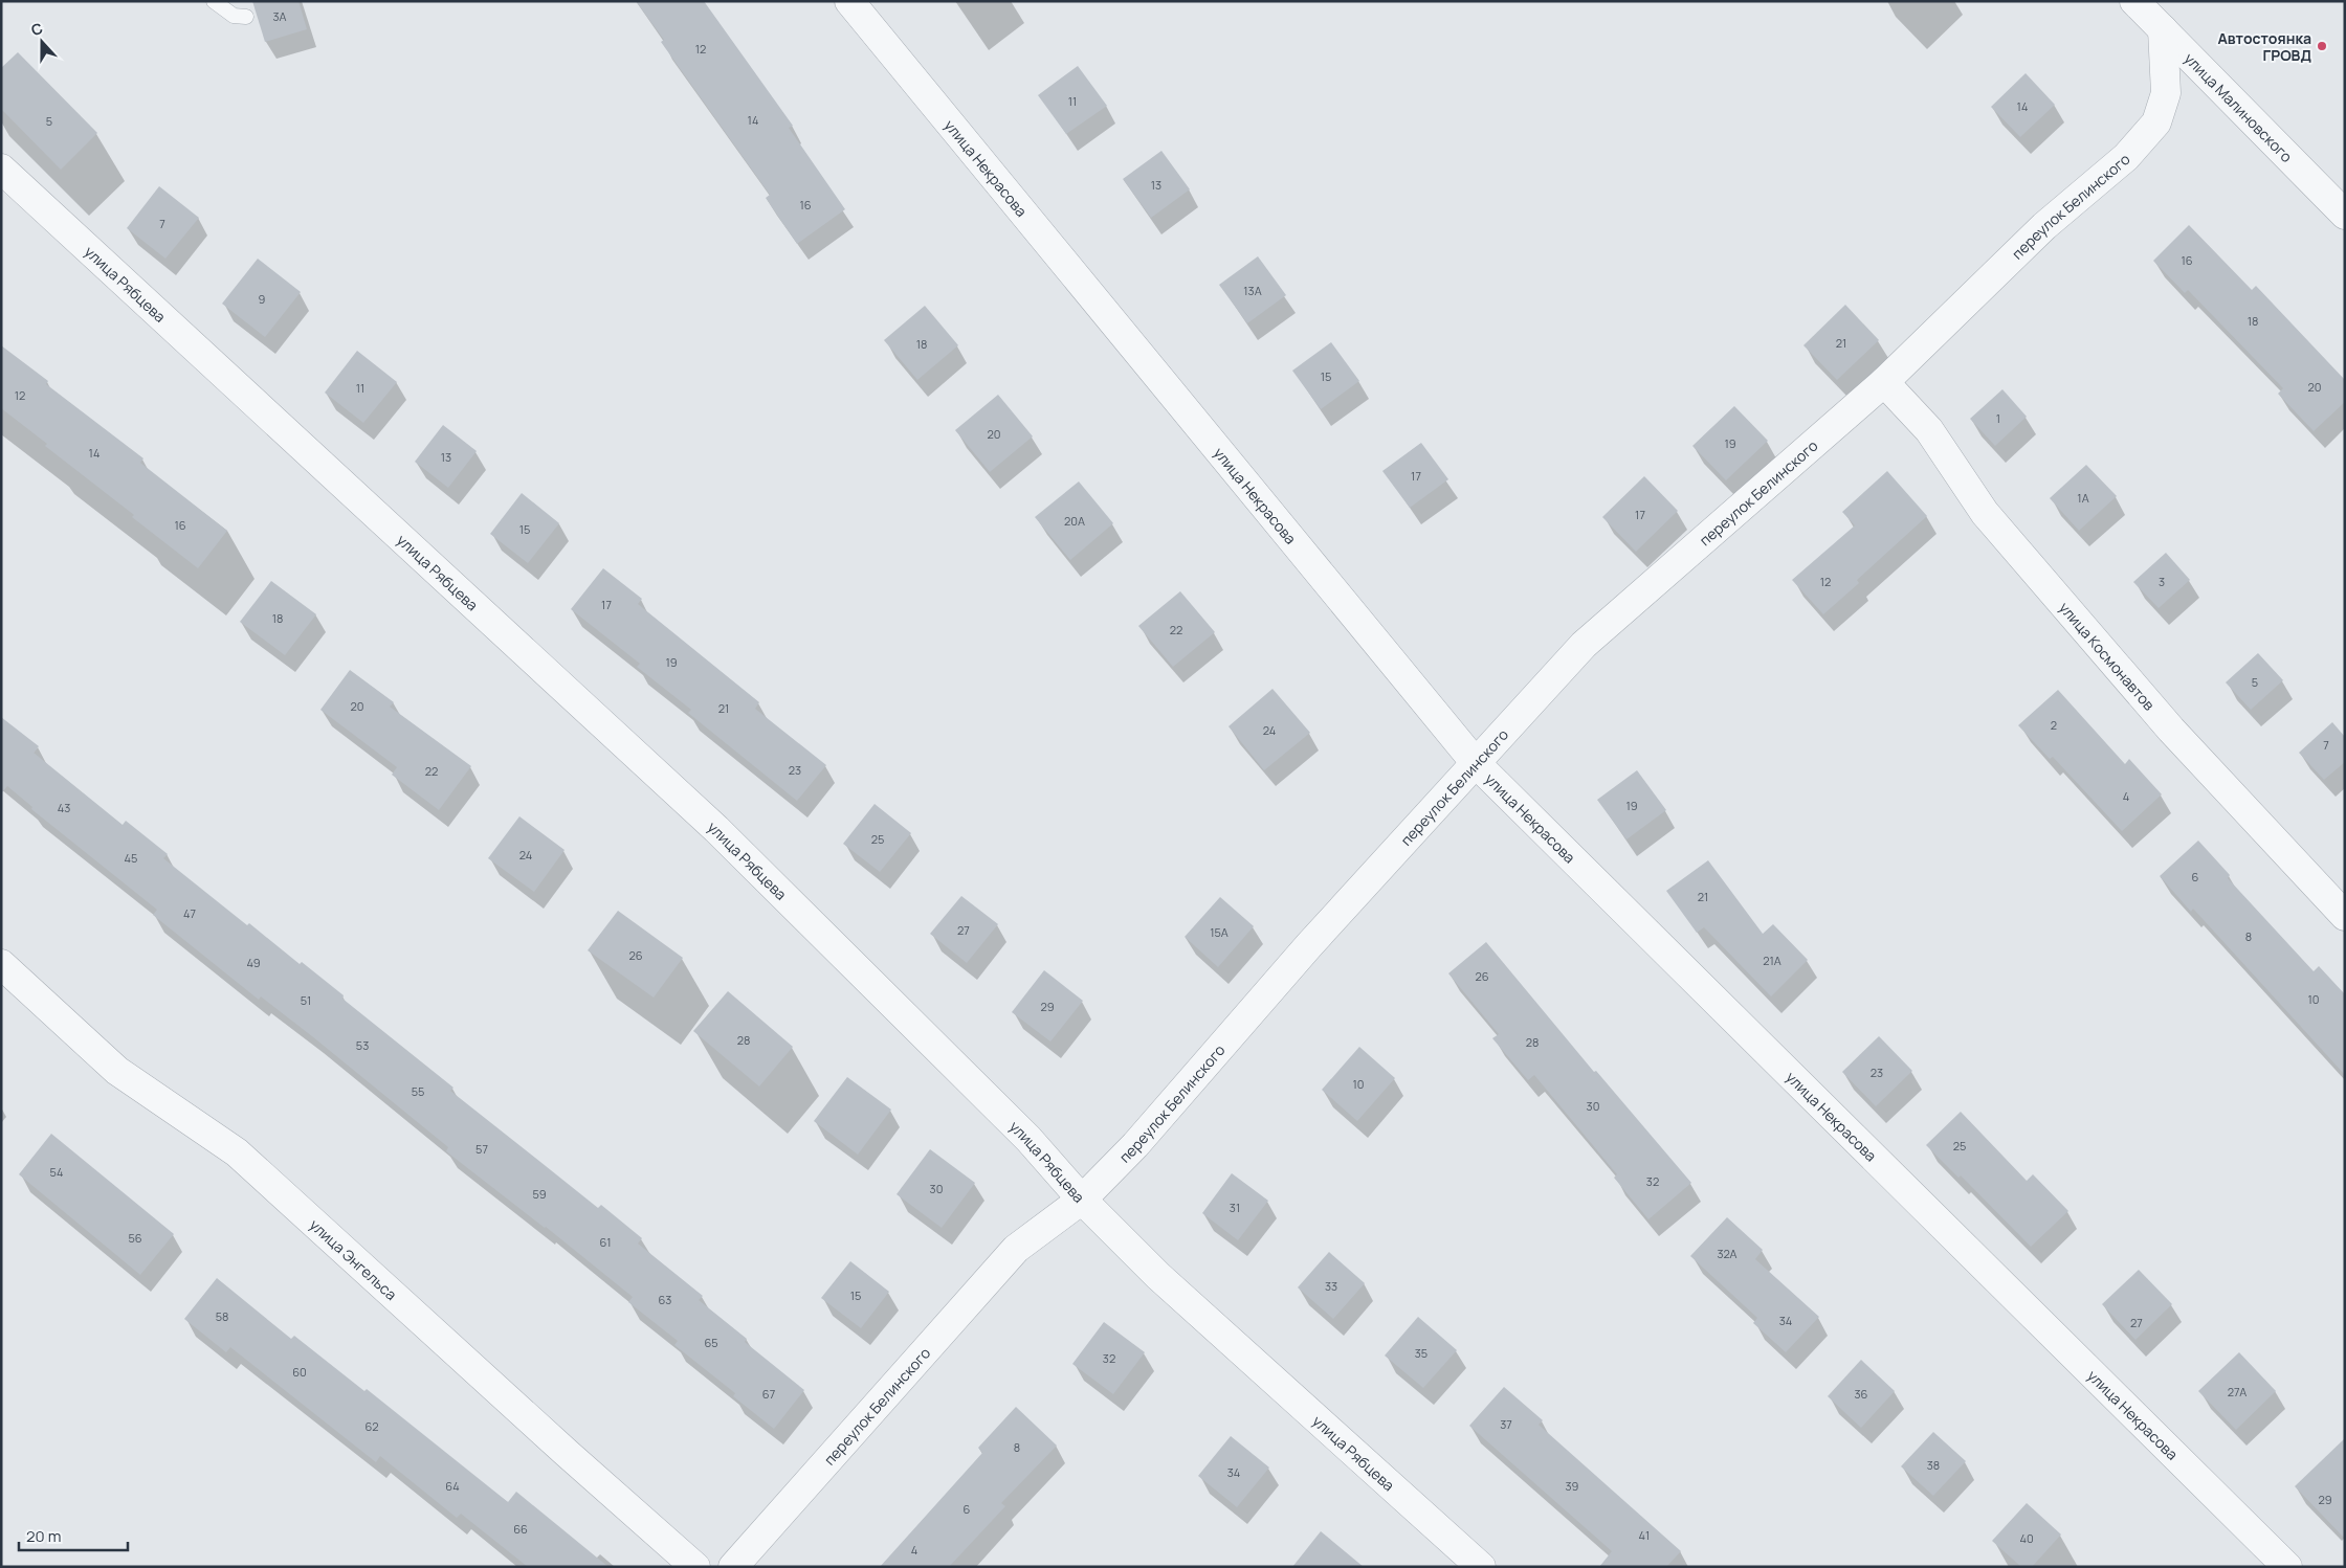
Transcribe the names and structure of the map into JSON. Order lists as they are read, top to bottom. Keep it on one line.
{"streets":{"street":["улица Малиновского","улица Некрасова","переулок Белинского","улица Рябцева","улица Космонавтов","улица Энгельса"]},"crossings":[["улица Малиновского","переулок Белинского"],["улица Некрасова","переулок Белинского"],["переулок Белинского","улица Рябцева"],["переулок Белинского","улица Космонавтов"]],"places":["Автостоянка ГРОВД"],"house_numbers":["3А","12","11","14","14","5","13","16","7","16","13А","9","18","21","18","15","20","11","12","1","20","19","14","13","17","1А","17","20А","16","15","12","3","17","18","22","19","5","20","21","2","24","7","23","22","4","19","43","25","24","45","6","21","47","27","15А","8","26","21А","49","26","10","51","29","28","28","53","23","10","55","30","25","57","54","32","30","59","31","56","61","32А","33","15","63","58","34","27","65","35","32","60","27А","67","36","37","62","8","38","34","64","39","29","6","66","41","40","4"],"scale_bar":"20 m","north":"top"}
